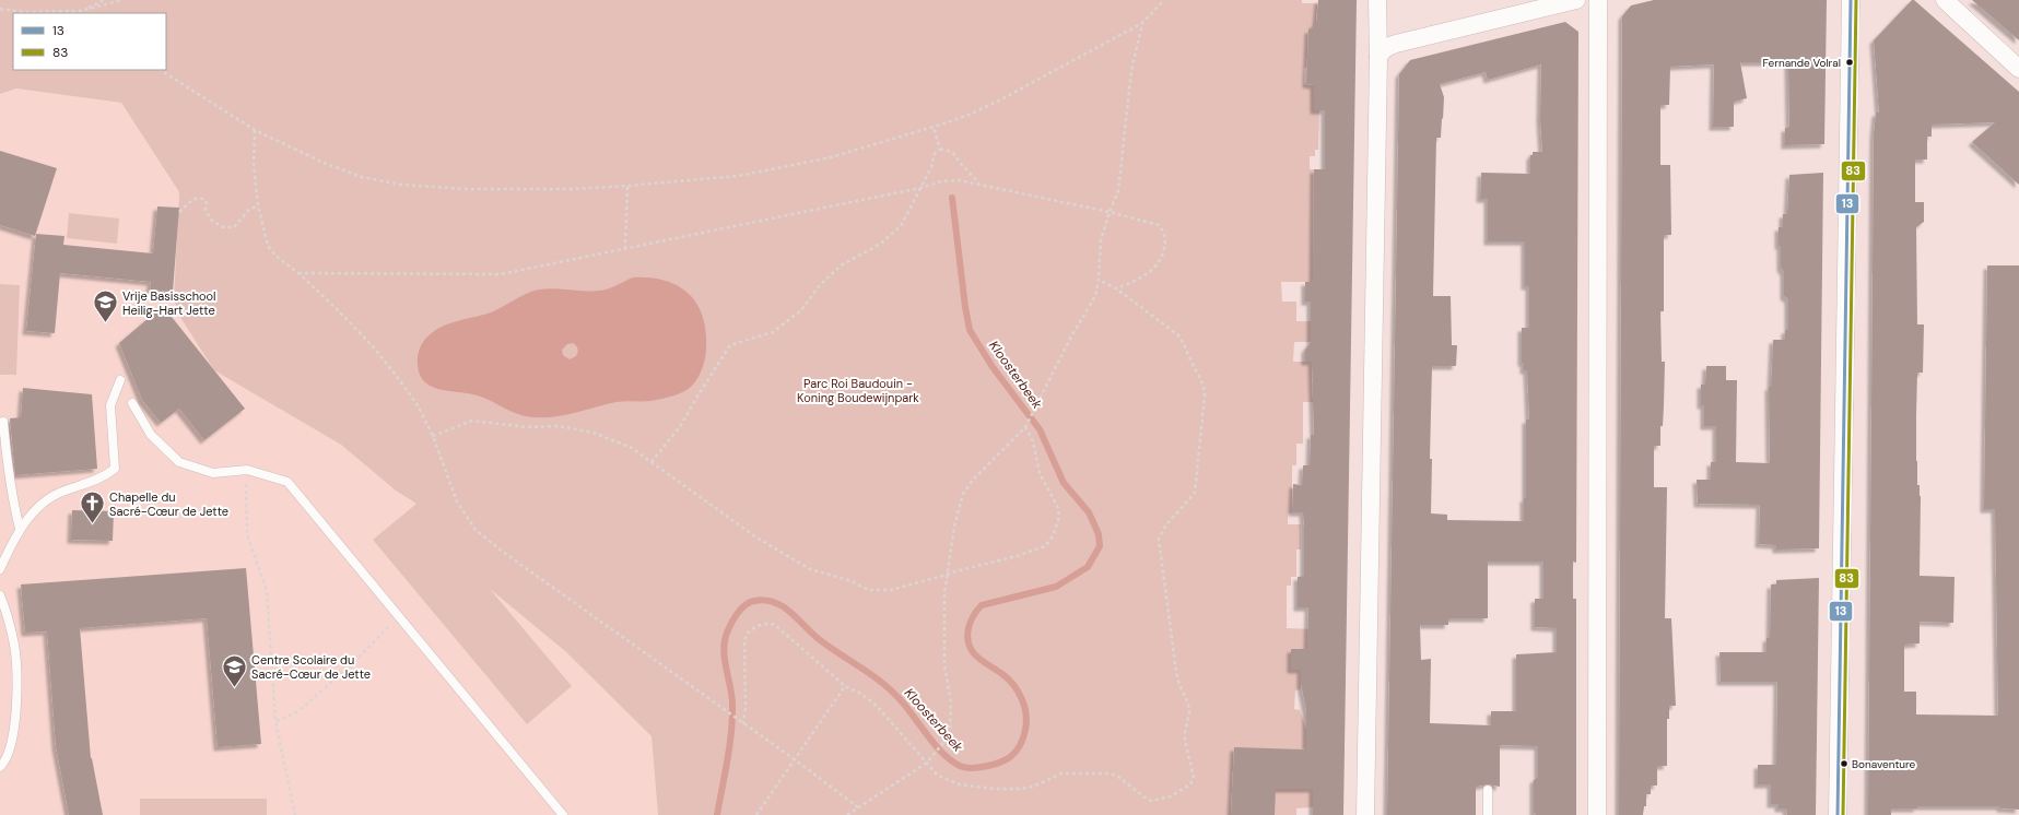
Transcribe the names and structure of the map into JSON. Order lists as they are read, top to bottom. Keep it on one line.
{"water":["Kloosterbeek"],"parks":["Parc Roi Baudouin - Koning Boudewijnpark"],"places":{"other":["Fernande Volral","Bonaventure"],"school or university":["Vrije Basisschool Heilig-Hart Jette","Centre Scolaire du Sacré-Cœur de Jette"],"church":["Chapelle du Sacré-Cœur de Jette"]},"lines":["transit line 13","transit line 83"],"legend":["13","83"]}
